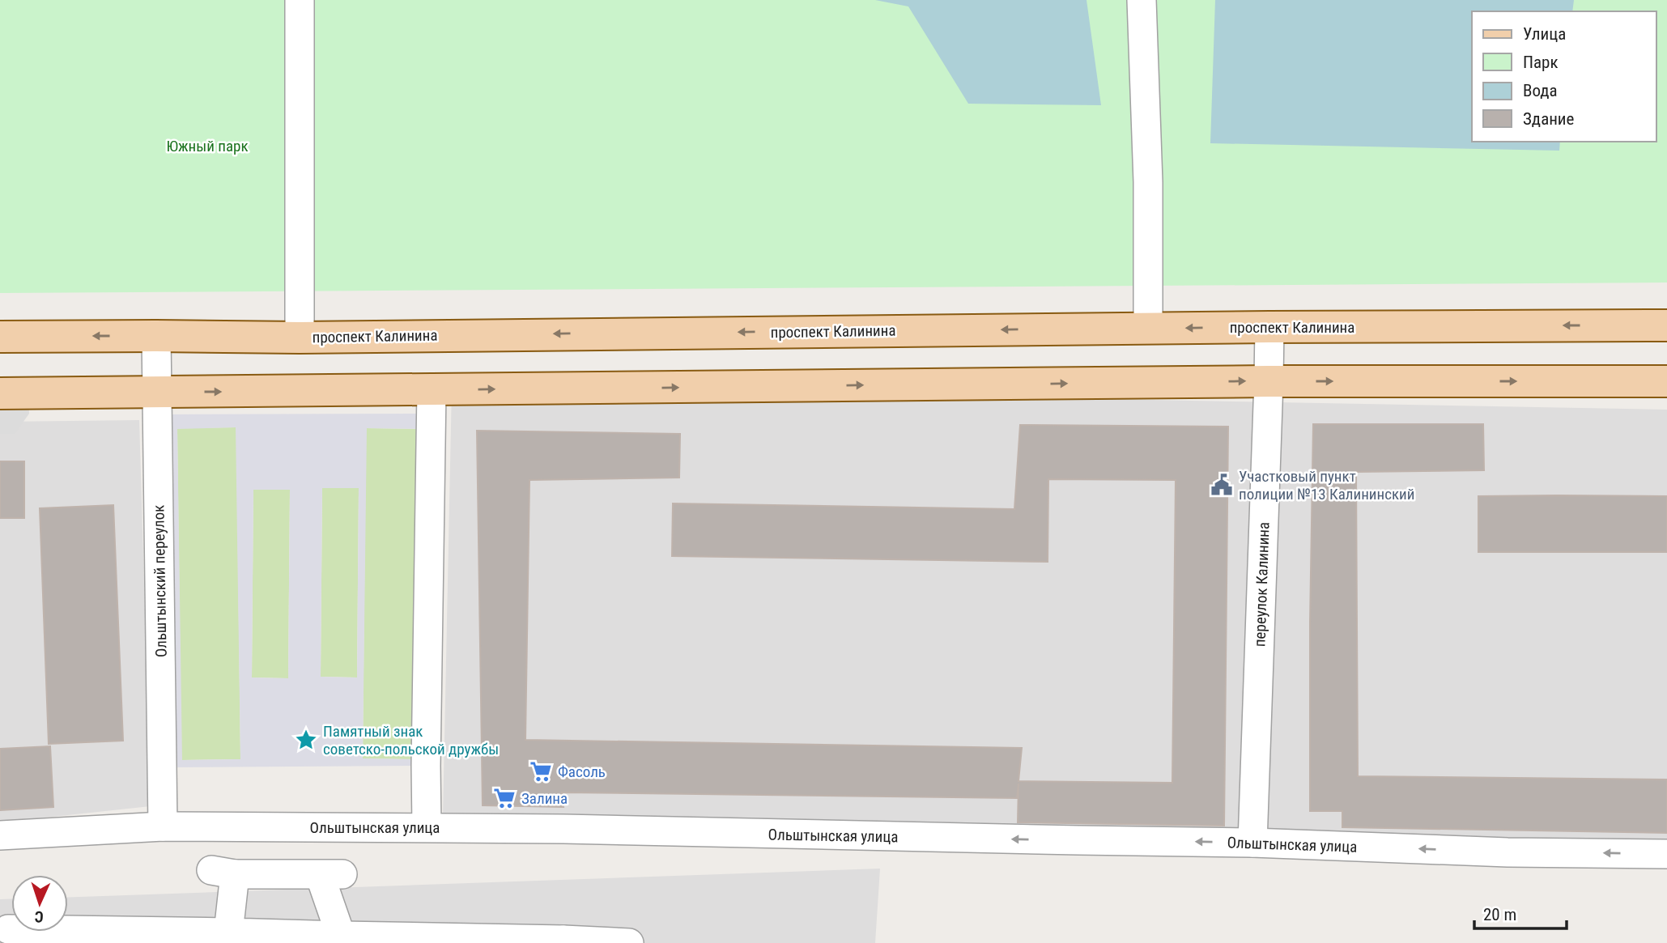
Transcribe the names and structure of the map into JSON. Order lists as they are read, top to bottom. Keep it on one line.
{"streets":{"main road":["проспект Калинина"],"street":["Ольштынский переулок","переулок Калинина","Ольштынская улица"]},"crossings":[["проспект Калинина","Ольштынский переулок"],["проспект Калинина","переулок Калинина"],["Ольштынский переулок","Ольштынская улица"],["переулок Калинина","Ольштынская улица"]],"one_way":["Ольштынская улица"],"parks":["Южный парк"],"places":{"public building":["Участковый пункт полиции №13 Калининский"],"place":["Памятный знак советско-польской дружбы"],"supermarket":["Фасоль","Залина"]},"legend":["Улица","Парк","Вода","Здание"],"scale_bar":"20 m","north":"bottom"}
